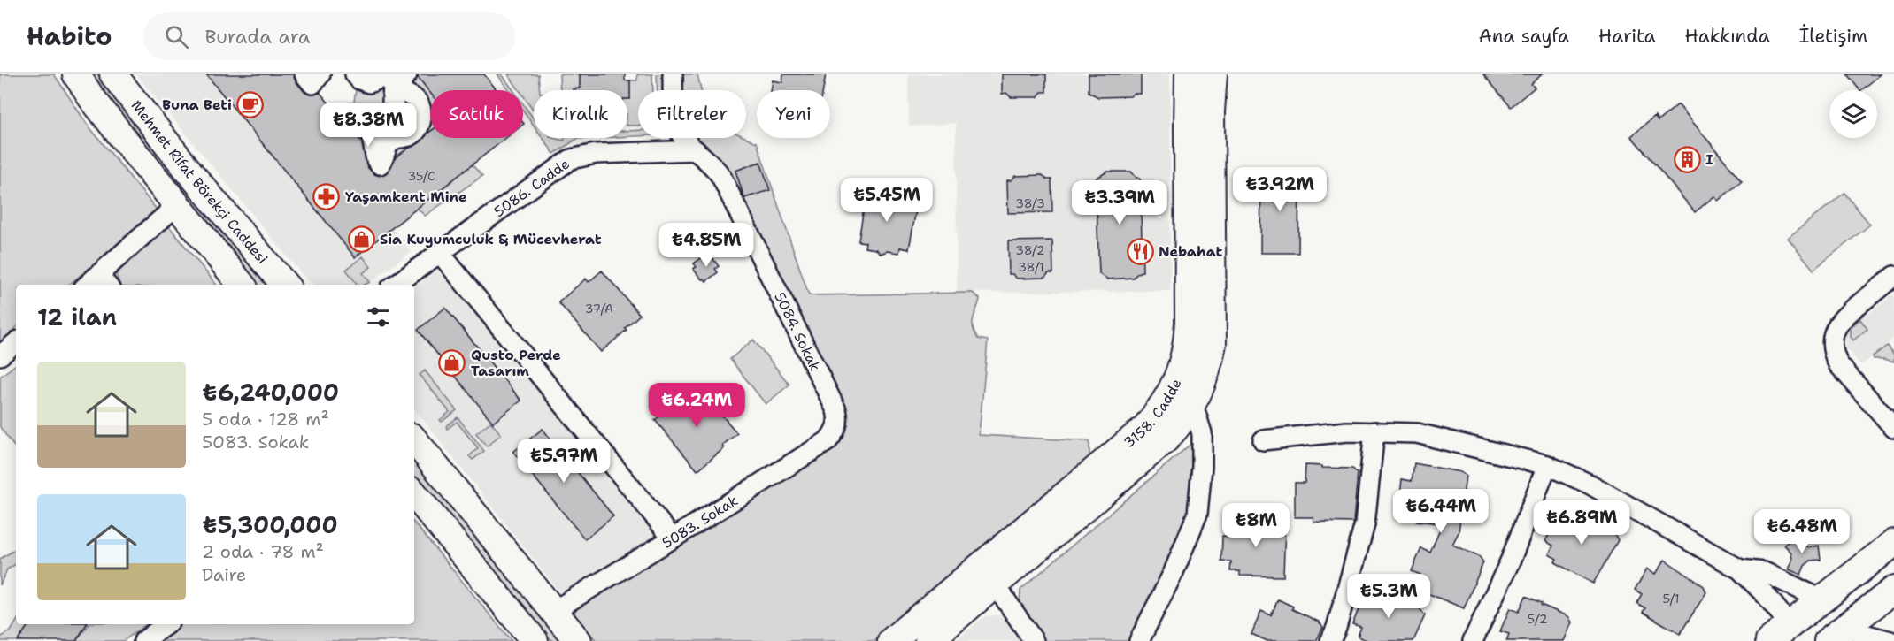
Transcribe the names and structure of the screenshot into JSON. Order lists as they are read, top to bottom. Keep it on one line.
{"streets":{"street":["Mehmet Rifat Börekçi Caddesi","5086. Cadde","5084. Sokak","3158. Cadde","5083. Sokak"]},"crossings":[["5086. Cadde","5084. Sokak"],["5084. Sokak","5083. Sokak"]],"places":{"cafe":["Buna Beti"],"building":["I"],"pharmacy":["Yaşamkent Mine"],"shop":["Sia Kuyumculuk & Mücevherat","Qusto Perde Tasarım"],"restaurant":["Nebahat"]},"house_numbers":["35/C","38/3","38/2","38/1","37/A","5/1","5/2"],"page":{"header":"Habito","search":"Burada ara","nav":["Ana sayfa","Harita","Hakkında","İletişim"],"chip":["Satılık","Kiralık","Filtreler","Yeni"],"price":["₺8.38M","₺3.92M","₺5.45M","₺3.39M","₺4.85M","₺6.24M","₺5.97M","₺6.44M","₺6.89M","₺8M","₺6.48M","₺5.3M"],"heading":"12 ilan","list":[{"name":"₺6,240,000","note":"5 oda · 128 m² · 5083. Sokak"},{"name":"₺5,300,000","note":"2 oda · 78 m² · Daire"}]}}
